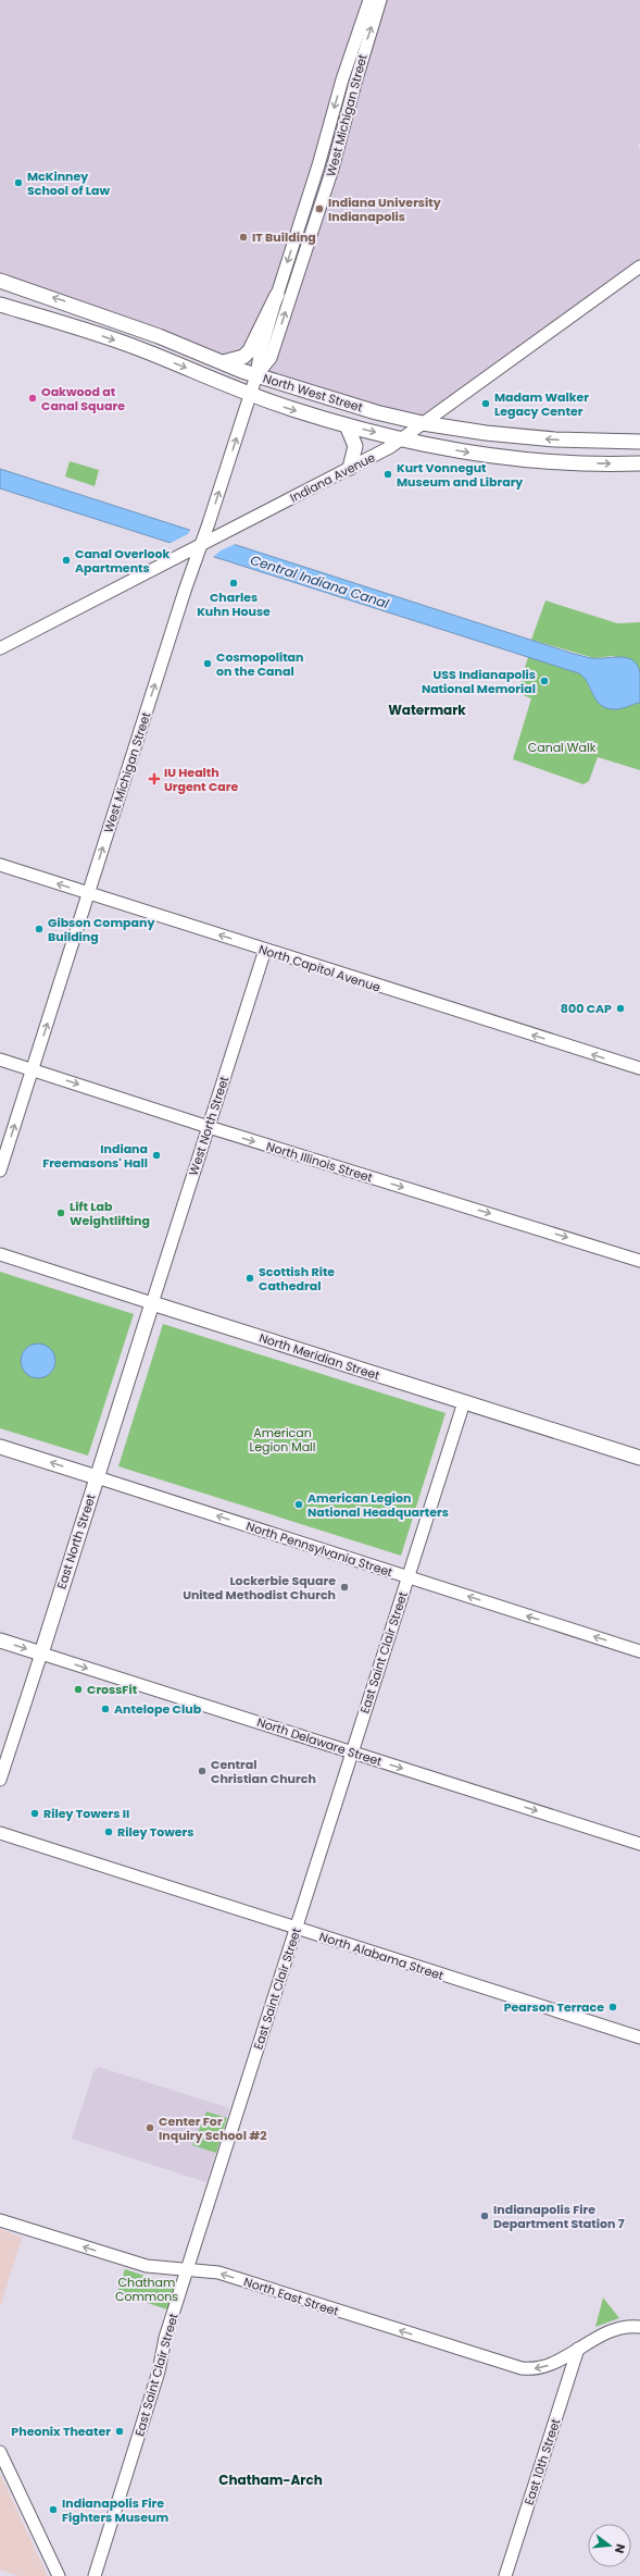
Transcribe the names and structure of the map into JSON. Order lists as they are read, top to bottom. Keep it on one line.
{"streets":{"main road":["West Michigan Street","North West Street","Indiana Avenue","North Capitol Avenue","West North Street","North Illinois Street","North Meridian Street","East North Street","North Pennsylvania Street","East Saint Clair Street","North Delaware Street","North Alabama Street","North East Street","East 10th Street"]},"crossings":[["West Michigan Street","North West Street"],["West Michigan Street","Indiana Avenue"],["West Michigan Street","North Capitol Avenue"],["West Michigan Street","North Illinois Street"],["North West Street","Indiana Avenue"],["North Capitol Avenue","West North Street"],["West North Street","North Illinois Street"],["West North Street","North Meridian Street"],["West North Street","East North Street"],["North Meridian Street","East North Street"],["North Meridian Street","East Saint Clair Street"],["East North Street","North Pennsylvania Street"],["East North Street","North Delaware Street"],["North Pennsylvania Street","East Saint Clair Street"],["East Saint Clair Street","North Delaware Street"],["East Saint Clair Street","North Alabama Street"],["East Saint Clair Street","North East Street"],["North East Street","East 10th Street"]],"one_way":["North Capitol Avenue","North Illinois Street","North Pennsylvania Street","North Delaware Street","North East Street"],"districts":["Watermark","Chatham-Arch"],"water":["Central Indiana Canal"],"parks":["Canal Walk","American Legion Mall","Chatham Commons"],"places":{"other":["McKinney School of Law","Indiana University Indianapolis","IT Building","Oakwood at Canal Square","Madam Walker Legacy Center","Kurt Vonnegut Museum and Library","Canal Overlook Apartments","Charles Kuhn House","Cosmopolitan on the Canal","USS Indianapolis National Memorial","Gibson Company Building","800 CAP","Indiana Freemasons' Hall","Lift Lab Weightlifting","Scottish Rite Cathedral","American Legion National Headquarters","Lockerbie Square United Methodist Church","CrossFit","Antelope Club","Central Christian Church","Riley Towers II","Riley Towers","Pearson Terrace","Center For Inquiry School #2","Indianapolis Fire Department Station 7","Pheonix Theater","Indianapolis Fire Fighters Museum"],"health":["IU Health Urgent Care"]},"north":"right"}
